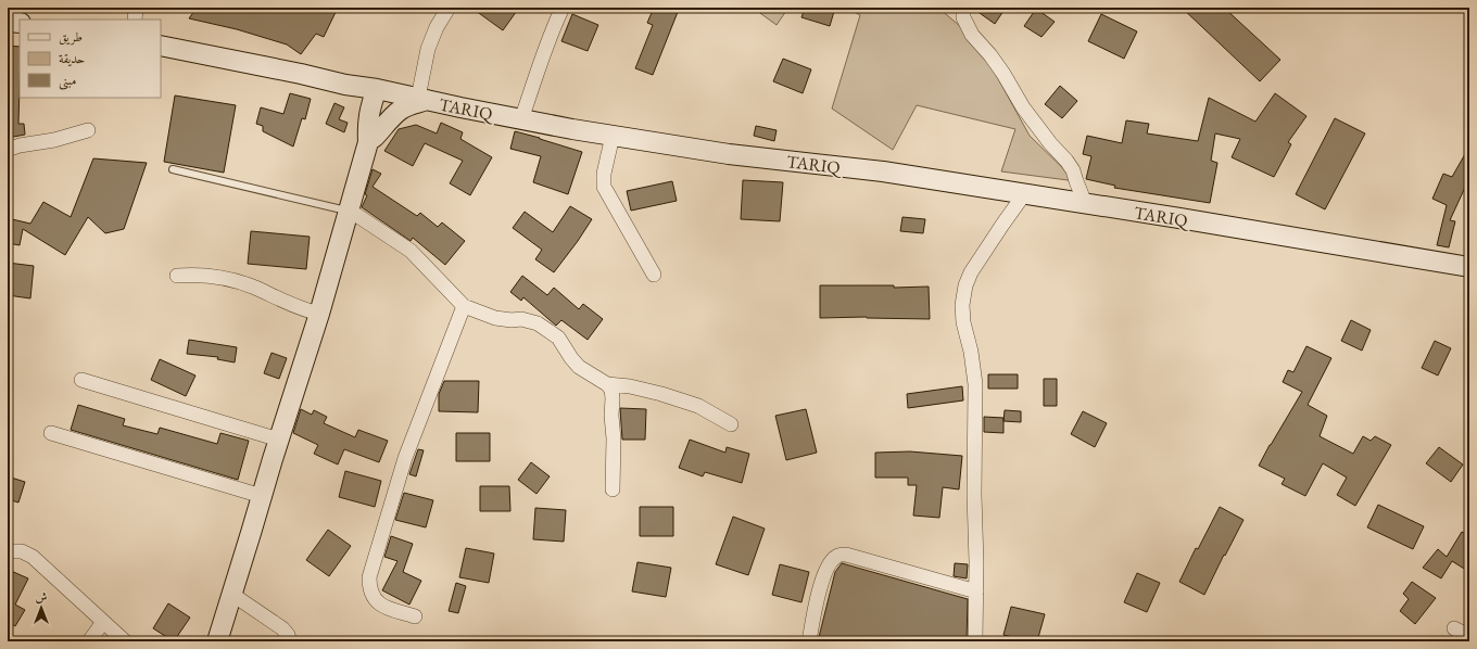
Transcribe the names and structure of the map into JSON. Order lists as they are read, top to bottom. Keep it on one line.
{"streets":{"main road":["TARIQ"]},"legend":["طريق","حديقة","مبنى"],"north":"top"}
